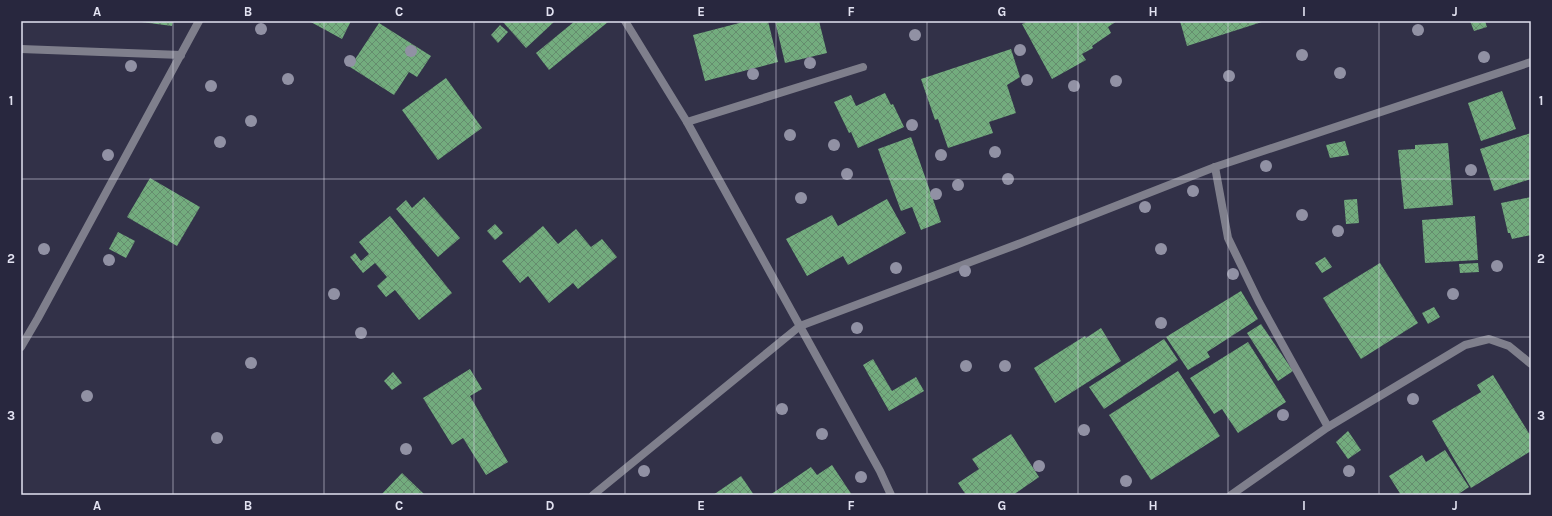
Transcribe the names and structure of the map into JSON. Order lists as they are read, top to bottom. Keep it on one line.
{"grid":{"columns":["A","B","C","D","E","F","G","H","I","J"],"rows":["1","2","3"]}}
